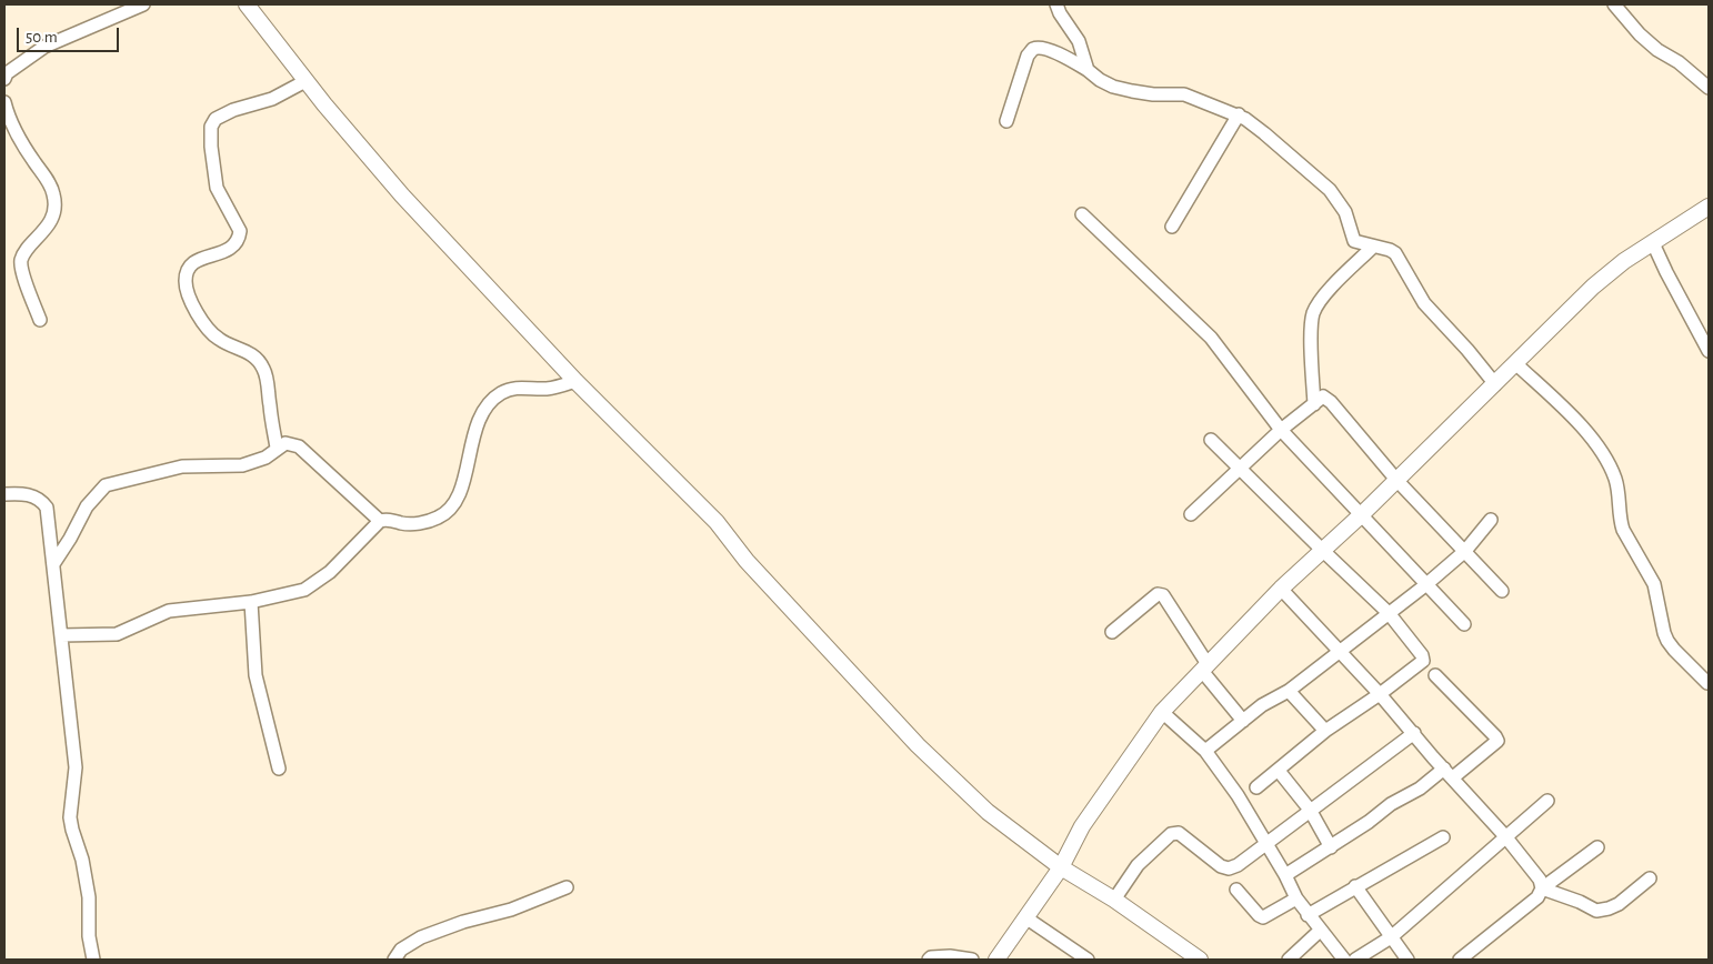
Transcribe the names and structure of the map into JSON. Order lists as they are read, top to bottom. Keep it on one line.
{"scale_bar":"50 m"}
